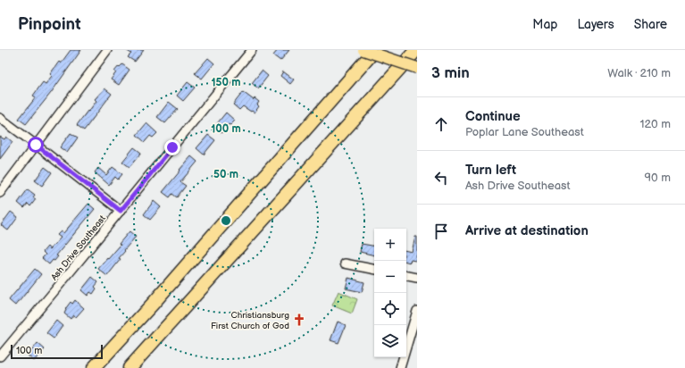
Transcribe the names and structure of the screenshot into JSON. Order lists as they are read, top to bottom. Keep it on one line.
{"streets":{"street":["Ash Drive Southeast"]},"places":{"church":["Christiansburg First Church of God"]},"scale_bar":"100 m","page":{"header":"Pinpoint","nav":["Map","Layers","Share"],"heading":["3 min","Walk · 210 m"],"list":[["Continue","Poplar Lane Southeast","120 m"],["Turn left","Ash Drive Southeast","90 m"],"Arrive at destination"],"map_buttons":["+","−"],"scale":"100 m"},"rings":["150 m","100 m","50 m"]}
